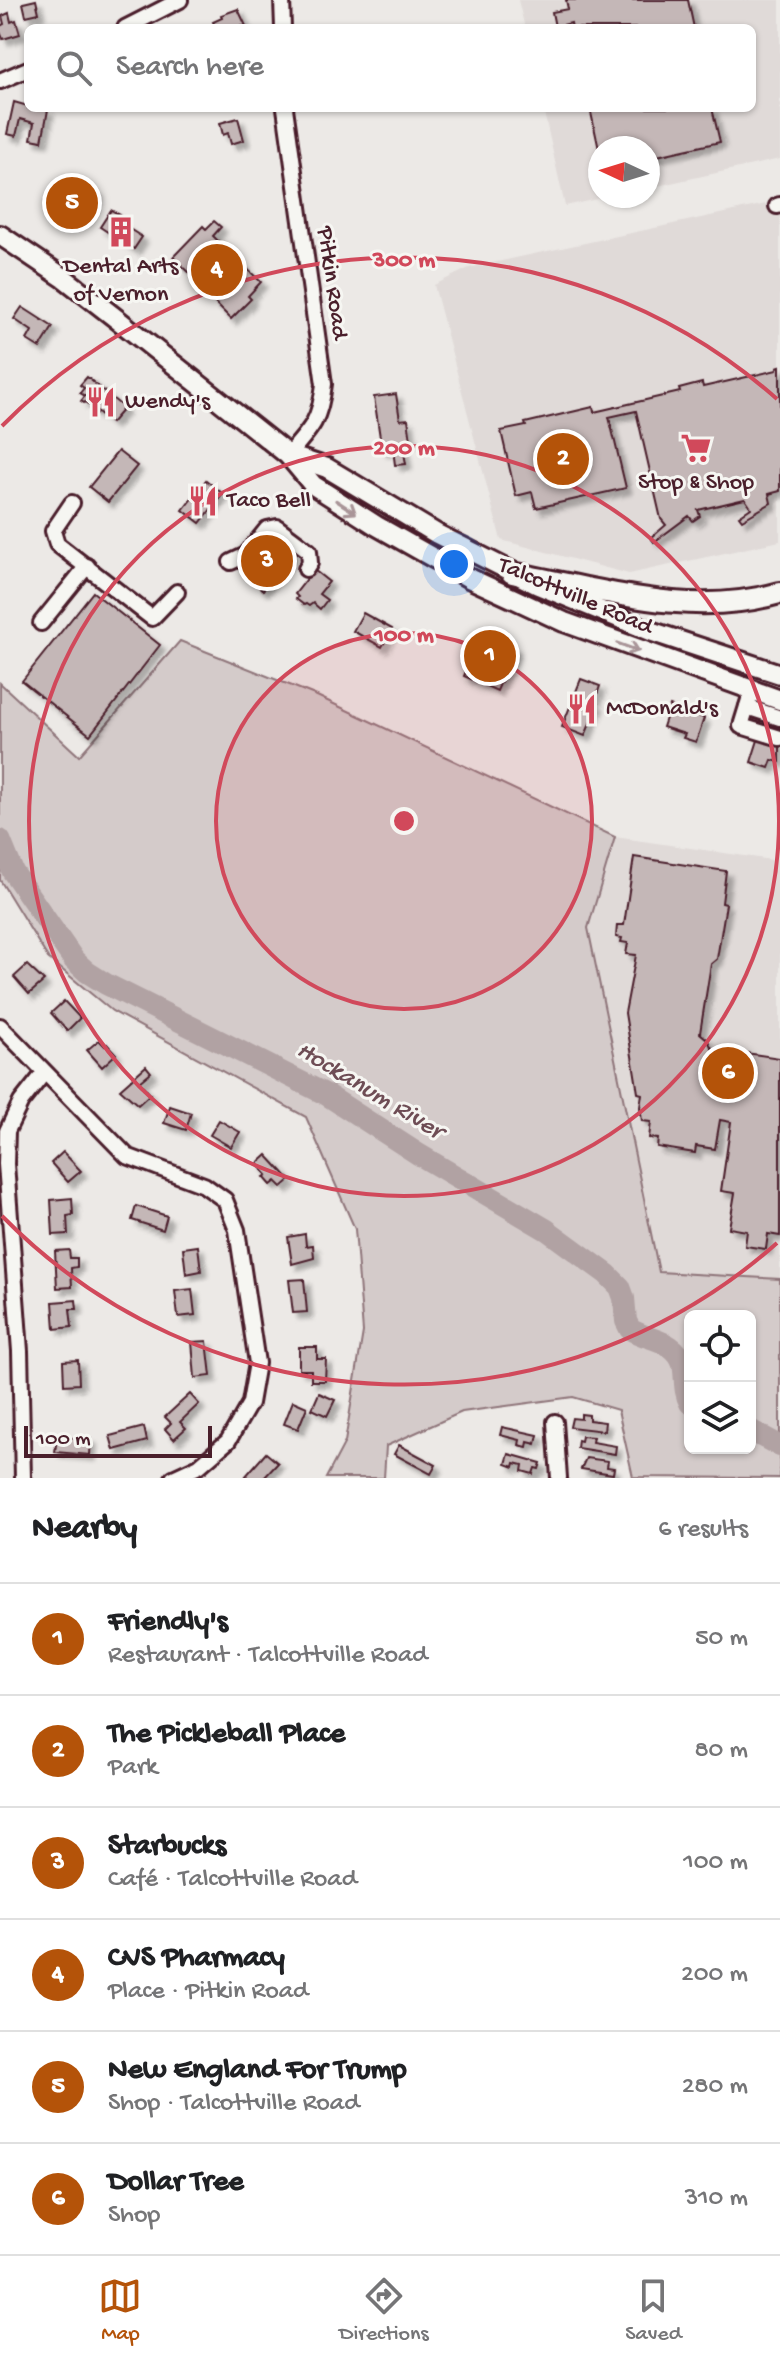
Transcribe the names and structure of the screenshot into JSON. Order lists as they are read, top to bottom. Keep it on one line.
{"streets":{"main road":["Talcottville Road"],"street":["Pitkin Road"]},"crossings":[["Pitkin Road","Talcottville Road"]],"water":["Hockanum River"],"places":{"building":["Dental Arts of Vernon"],"restaurant":["Wendy's","Taco Bell","McDonald's"],"supermarket":["Stop & Shop"]},"scale_bar":"100 m","north":"left","page":{"search":"Search here","pins":["5","4","2","3","1","6"],"scale":"100 m","heading":["Nearby","6 results"],"list":[{"mark":"1","name":"Friendly's","note":"Restaurant · Talcottville Road","value":"50 m"},{"mark":"2","name":"The Pickleball Place","note":"Park","value":"80 m"},{"mark":"3","name":"Starbucks","note":"Café · Talcottville Road","value":"100 m"},{"mark":"4","name":"CVS Pharmacy","note":"Place · Pitkin Road","value":"200 m"},{"mark":"5","name":"New England For Trump","note":"Shop · Talcottville Road","value":"280 m"},{"mark":"6","name":"Dollar Tree","note":"Shop","value":"310 m"}],"nav":["Map","Directions","Saved"]},"rings":["300 m","200 m","100 m"]}
